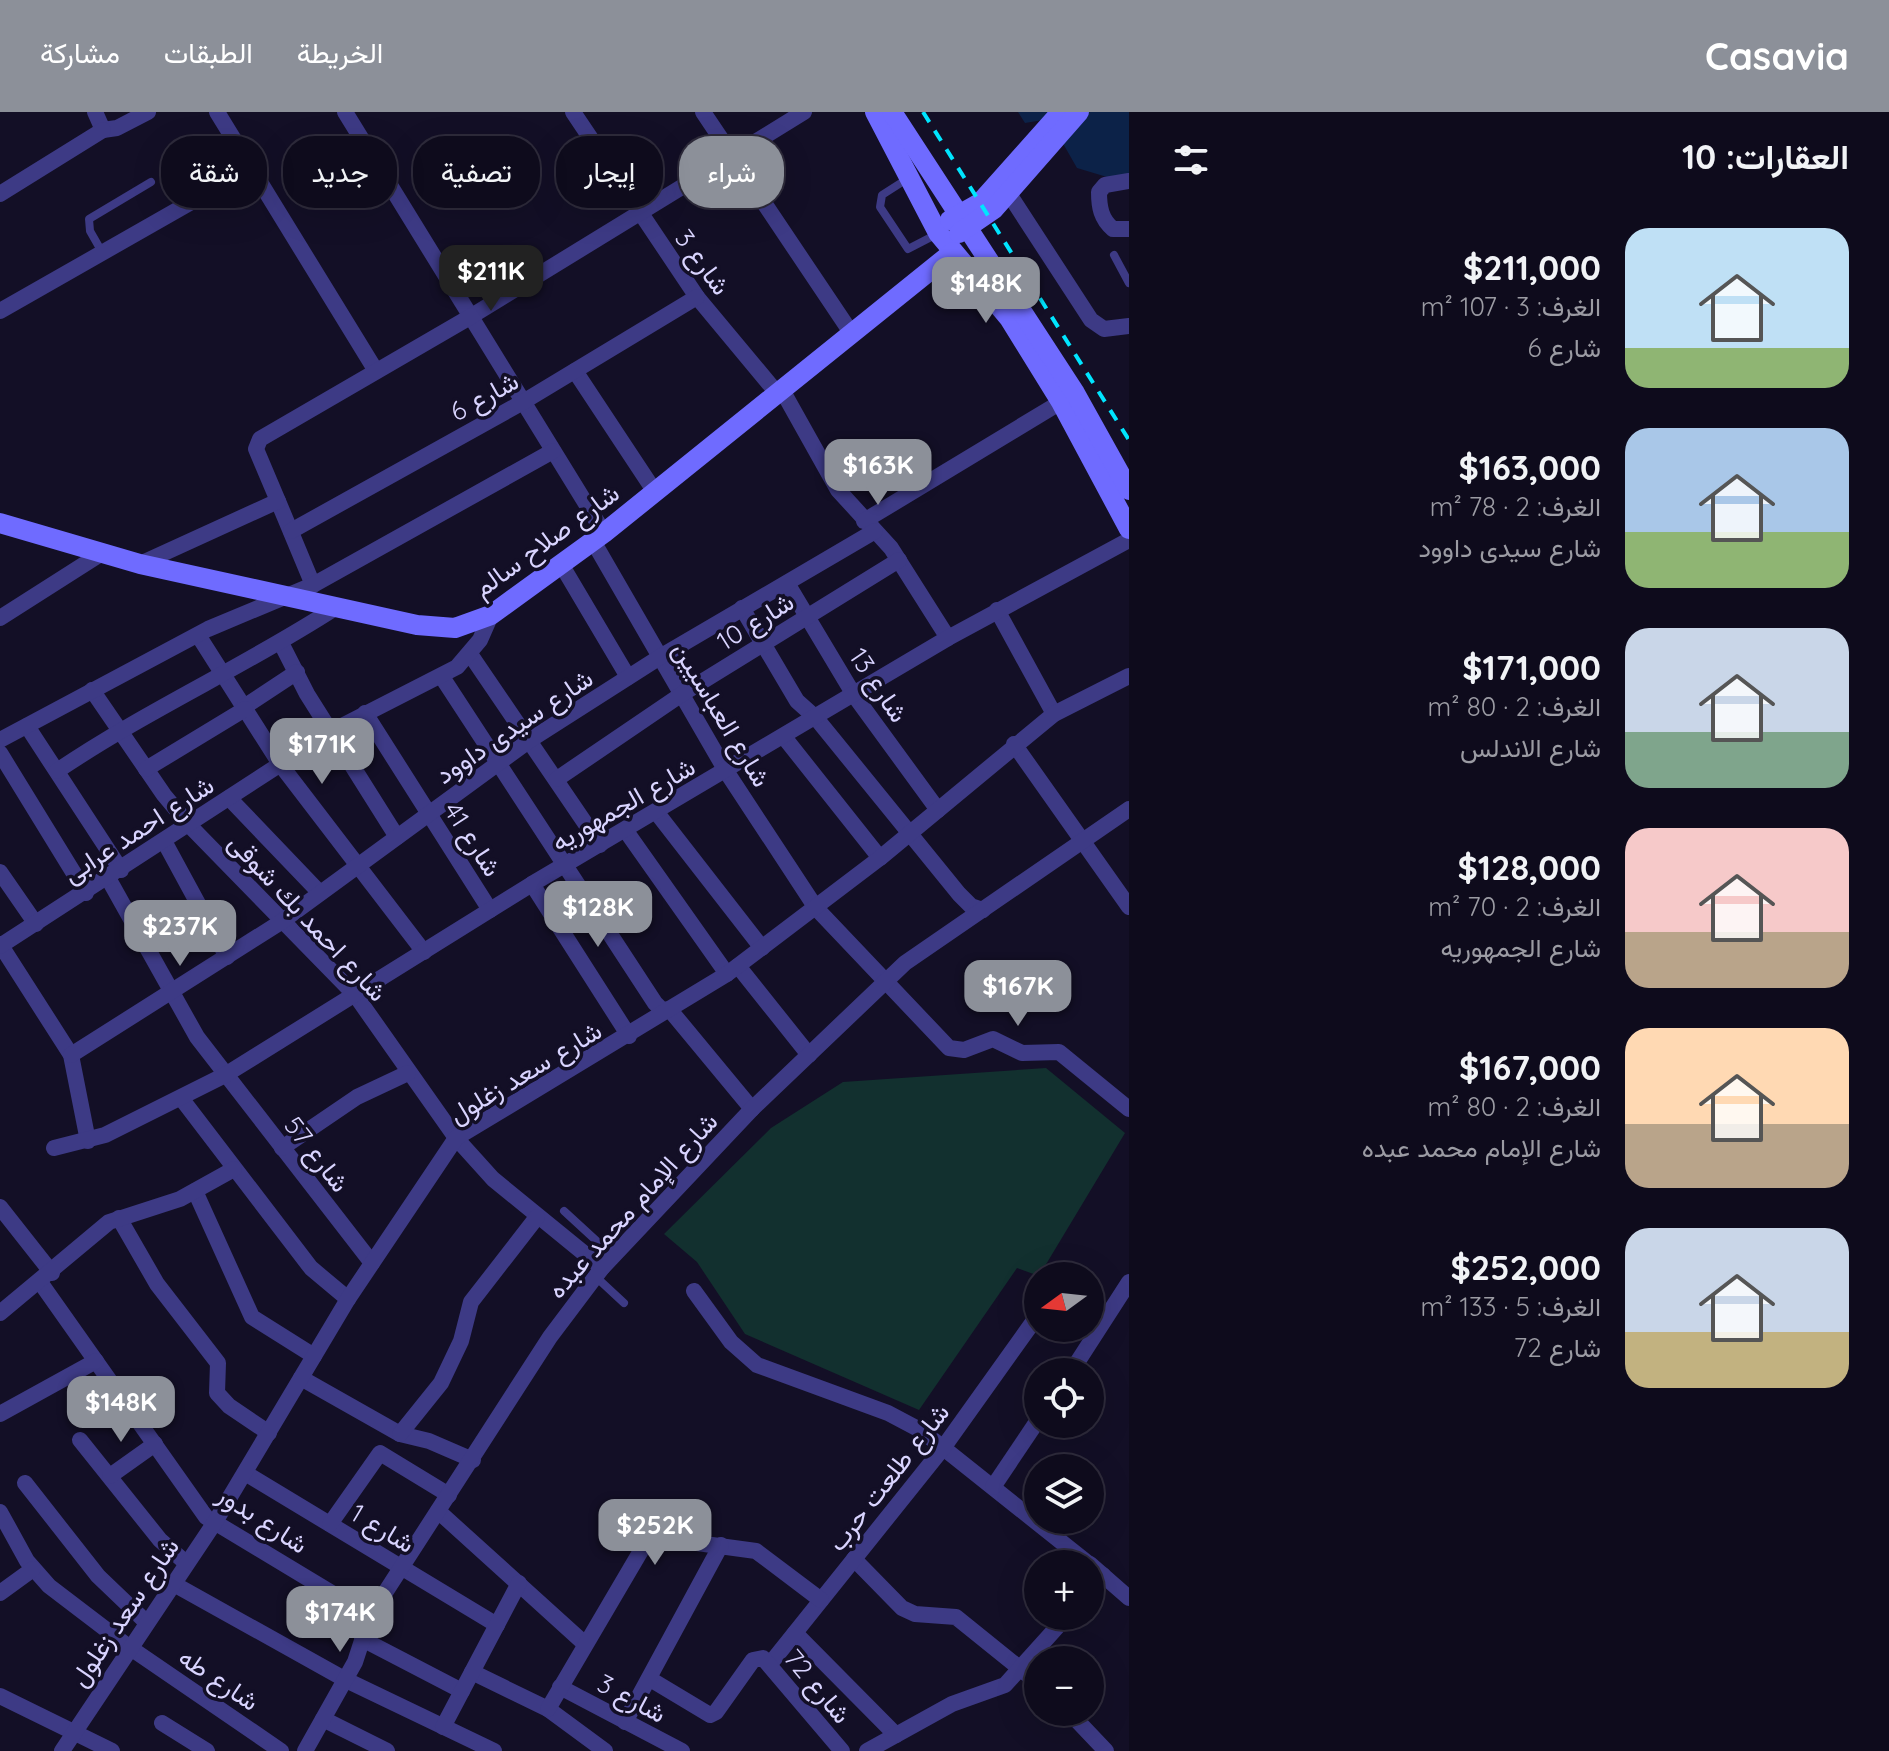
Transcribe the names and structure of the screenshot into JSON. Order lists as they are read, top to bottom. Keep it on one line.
{"streets":{"street":["شارع 3","شارع 6","شارع صلاح سالم","شارع 10","شارع 13","شارع العباسيين","شارع سيدى داوود","شارع الجمهوريه","شارع احمد عرابى","شارع 41","شارع احمد بك شوقى","شارع سعد زغلول","شارع 57","شارع الإمام محمد عبده","شارع طلعت حرب","شارع بدور","شارع 1","شارع طه","شارع 72"]},"crossings":[["شارع 3","شارع 6"],["شارع 3","شارع صلاح سالم"],["شارع 3","شارع 10"],["شارع 3","شارع سيدى داوود"],["شارع 3","شارع الجمهوريه"],["شارع 6","شارع العباسيين"],["شارع صلاح سالم","شارع العباسيين"],["شارع صلاح سالم","شارع احمد عرابى"],["شارع 10","شارع 13"],["شارع 10","شارع العباسيين"],["شارع 13","شارع سيدى داوود"],["شارع 13","شارع الجمهوريه"],["شارع 13","شارع سعد زغلول"],["شارع العباسيين","شارع سيدى داوود"],["شارع العباسيين","شارع الجمهوريه"],["شارع العباسيين","شارع سعد زغلول"],["شارع العباسيين","شارع الإمام محمد عبده"],["شارع سيدى داوود","شارع 41"],["شارع سيدى داوود","شارع احمد بك شوقى"],["شارع سيدى داوود","شارع 57"],["شارع الجمهوريه","شارع 41"],["شارع الجمهوريه","شارع احمد بك شوقى"],["شارع الجمهوريه","شارع 57"],["شارع احمد عرابى","شارع 41"],["شارع احمد عرابى","شارع احمد بك شوقى"],["شارع احمد عرابى","شارع 57"],["شارع احمد بك شوقى","شارع سعد زغلول"],["شارع احمد بك شوقى","شارع الإمام محمد عبده"],["شارع سعد زغلول","شارع 57"],["شارع سعد زغلول","شارع بدور"],["شارع سعد زغلول","شارع 1"],["شارع سعد زغلول","شارع طه"],["شارع الإمام محمد عبده","شارع بدور"],["شارع الإمام محمد عبده","شارع 1"],["شارع طلعت حرب","شارع 72"]],"north":"left","page":{"header":"Casavia","nav":["الخريطة","الطبقات","مشاركة"],"heading":"العقارات: 10","chip":["شراء","إيجار","تصفية","جديد","شقة"],"list":[{"name":"$211,000","note":"الغرف: 3 · 107 m² · شارع 6"},{"name":"$163,000","note":"الغرف: 2 · 78 m² · شارع سيدى داوود"},{"name":"$171,000","note":"الغرف: 2 · 80 m² · شارع الاندلس"},{"name":"$128,000","note":"الغرف: 2 · 70 m² · شارع الجمهوريه"},{"name":"$167,000","note":"الغرف: 2 · 80 m² · شارع الإمام محمد عبده"},{"name":"$252,000","note":"الغرف: 5 · 133 m² · شارع 72"}],"price":["$211K","$148K","$163K","$171K","$128K","$237K","$167K","$148K","$252K","$174K"],"map_buttons":["+","−"]}}
